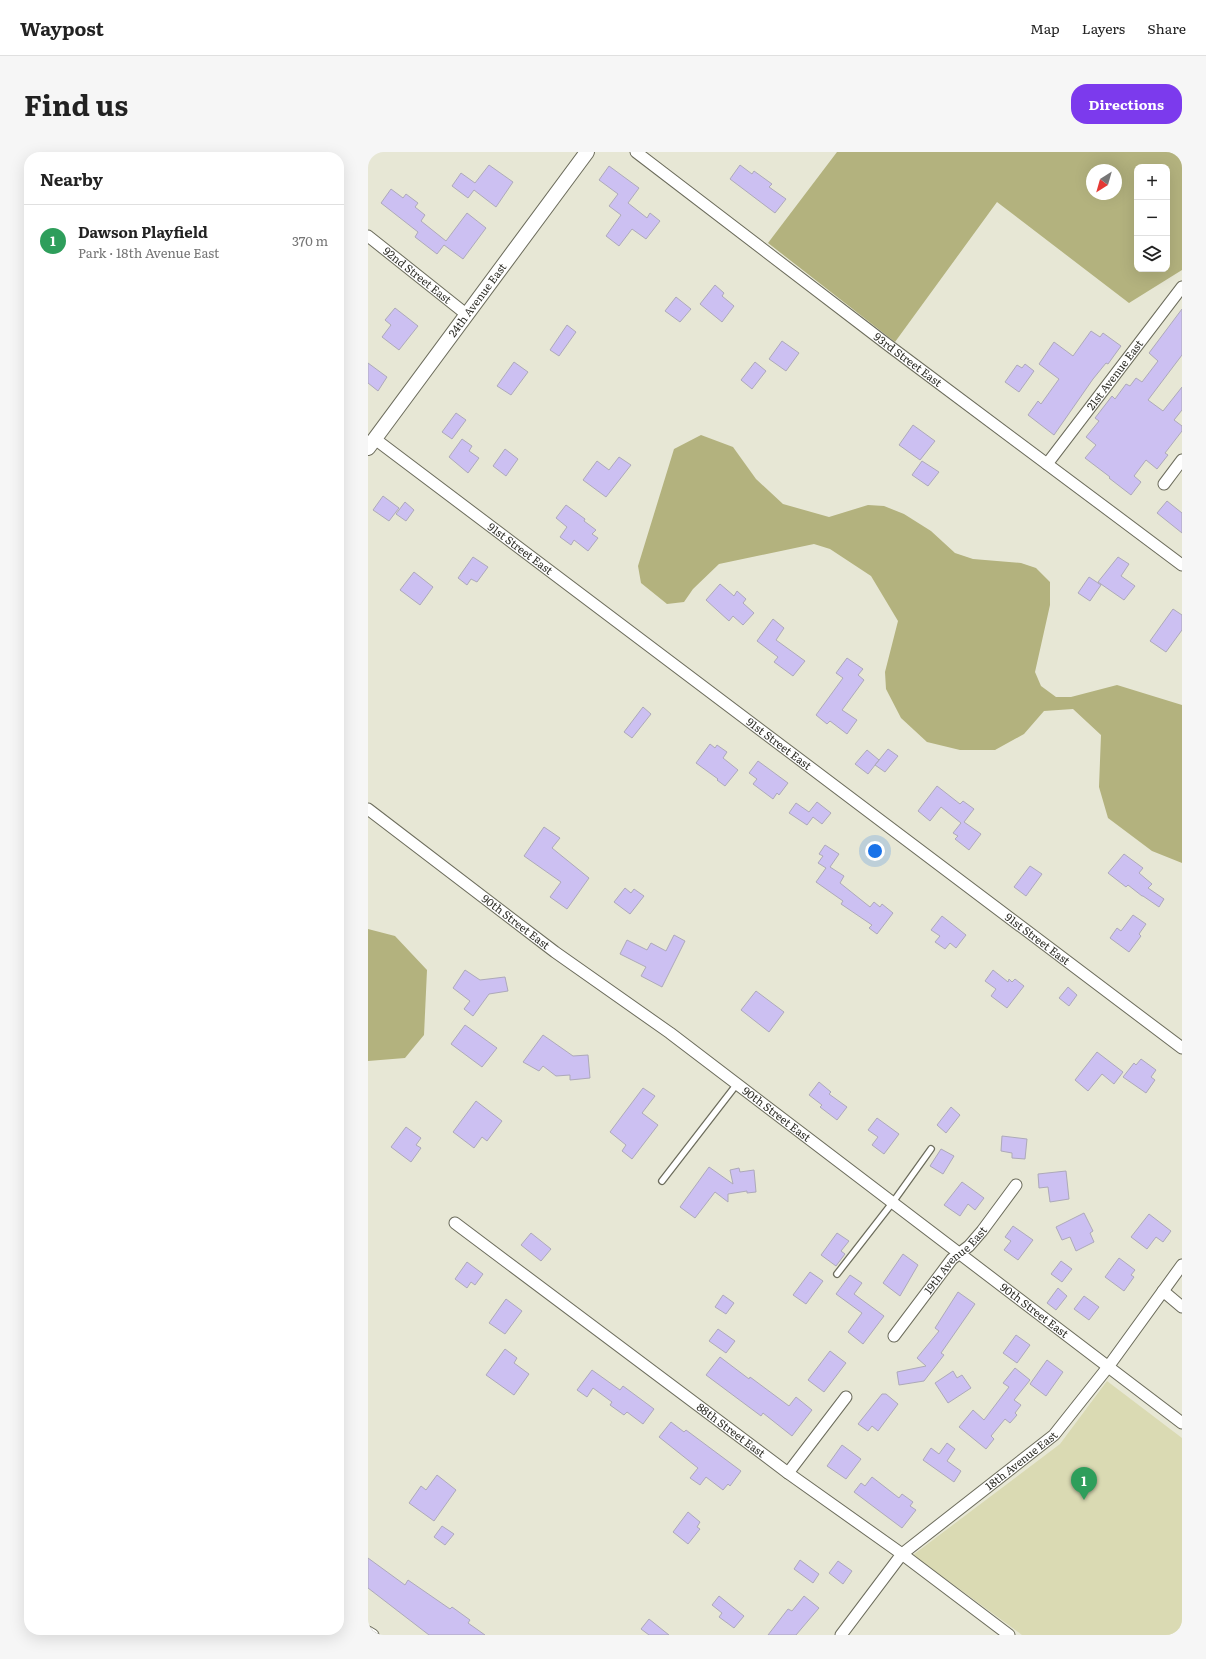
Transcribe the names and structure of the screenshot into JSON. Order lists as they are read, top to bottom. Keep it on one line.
{"streets":{"street":["92nd Street East","24th Avenue East","93rd Street East","21st Avenue East","91st Street East","90th Street East","19th Avenue East","88th Street East","18th Avenue East"]},"crossings":[["92nd Street East","24th Avenue East"],["24th Avenue East","91st Street East"],["93rd Street East","21st Avenue East"],["90th Street East","19th Avenue East"],["90th Street East","18th Avenue East"],["88th Street East","18th Avenue East"]],"north":"bottom left","page":{"header":"Waypost","nav":["Map","Layers","Share"],"title":"Find us","buttons":"Directions","heading":"Nearby","map_buttons":["+","−"],"list":[{"mark":"1","name":"Dawson Playfield","note":"Park · 18th Avenue East","value":"370 m"}],"pins":"1"}}
